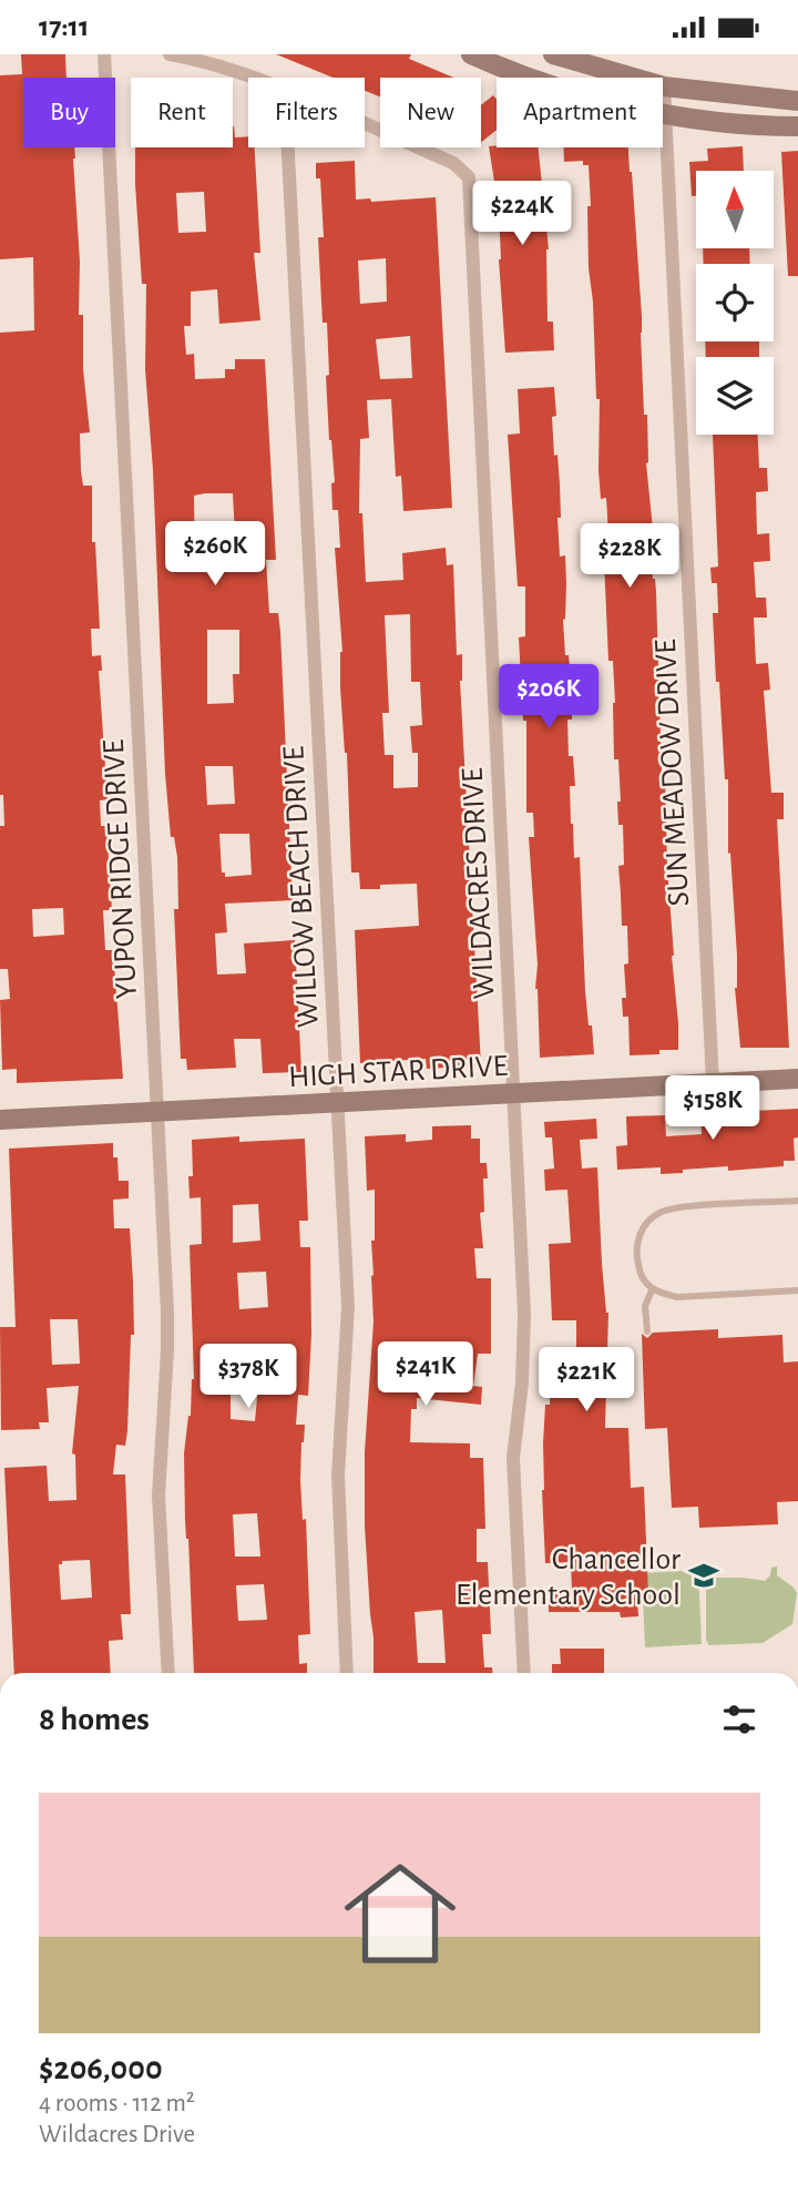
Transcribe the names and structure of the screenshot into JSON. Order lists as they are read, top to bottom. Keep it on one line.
{"streets":{"street":["SUN MEADOW DRIVE","YUPON RIDGE DRIVE","WILDACRES DRIVE","WILLOW BEACH DRIVE","HIGH STAR DRIVE"]},"crossings":[["SUN MEADOW DRIVE","HIGH STAR DRIVE"],["YUPON RIDGE DRIVE","HIGH STAR DRIVE"],["WILDACRES DRIVE","HIGH STAR DRIVE"],["WILLOW BEACH DRIVE","HIGH STAR DRIVE"]],"places":{"school or university":["Chancellor Elementary School"]},"north":"top","page":{"status":"17:11","chip":["Buy","Rent","Filters","New","Apartment"],"price":["$224K","$260K","$228K","$206K","$158K","$241K","$378K","$221K"],"heading":"8 homes","list":[{"name":"$206,000","note":"4 rooms · 112 m² · Wildacres Drive"}]}}
